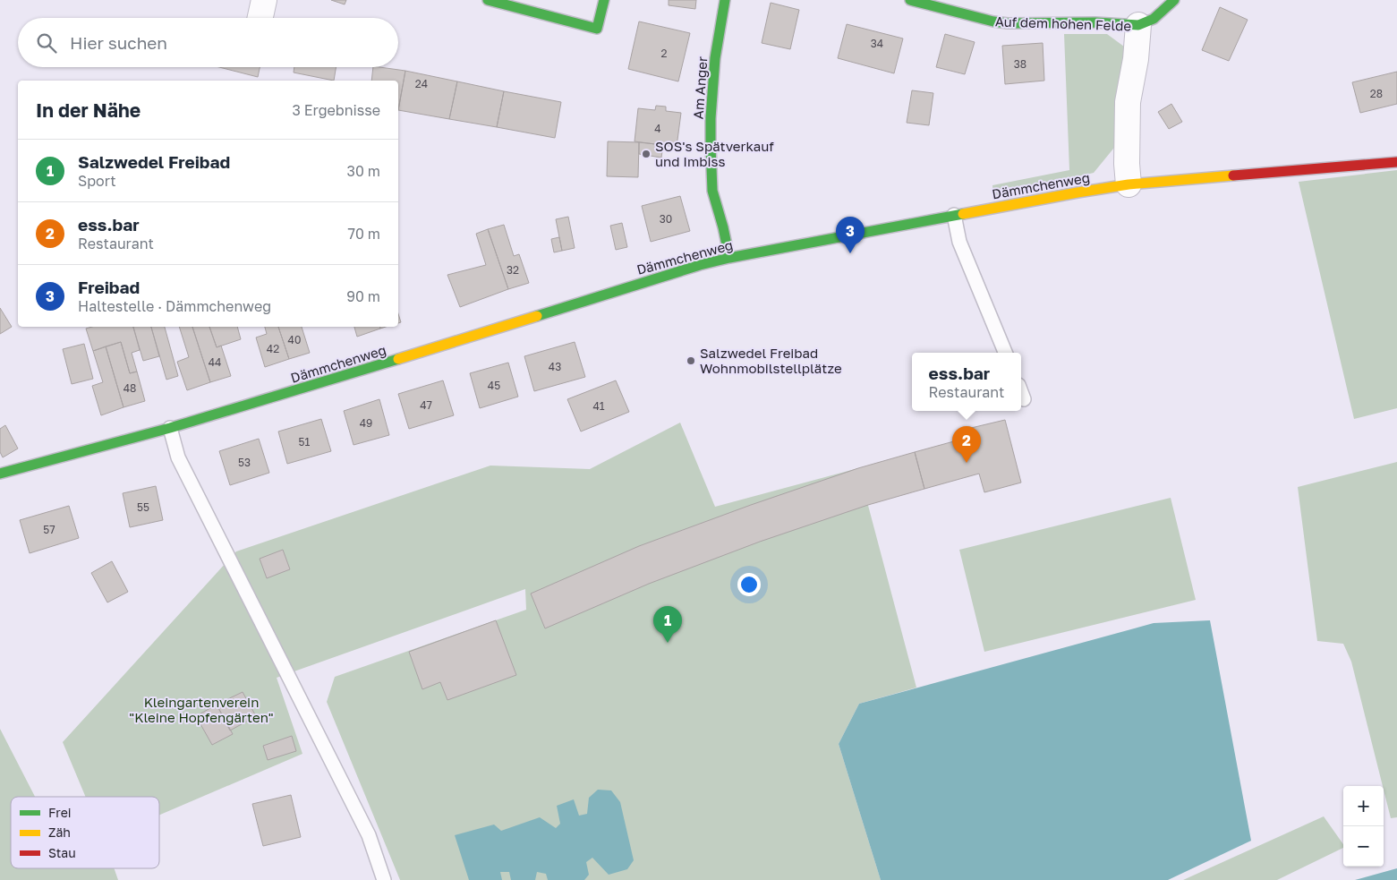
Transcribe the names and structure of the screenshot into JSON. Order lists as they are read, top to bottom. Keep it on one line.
{"streets":{"street":["Auf dem hohen Felde","Am Anger","Dämmchenweg"]},"crossings":[["Am Anger","Dämmchenweg"]],"parks":["Kleingartenverein \"Kleine Hopfengärten\""],"places":["SOS's Spätverkauf und Imbiss","Salzwedel Freibad Wohnmobilstellplätze"],"house_numbers":["34","2","38","24","28","4","30","32","40","42","44","43","45","48","47","41","49","51","53","55","57"],"legend":["Frei","Zäh","Stau"],"page":{"search":"Hier suchen","heading":["In der Nähe","3 Ergebnisse"],"list":[{"mark":"1","name":"Salzwedel Freibad","note":"Sport","value":"30 m"},{"mark":"2","name":"ess.bar","note":"Restaurant","value":"70 m"},{"mark":"3","name":"Freibad","note":"Haltestelle · Dämmchenweg","value":"90 m"}],"pins":["3","2","1"],"popup":["ess.bar","Restaurant"],"map_buttons":["+","−"]}}
